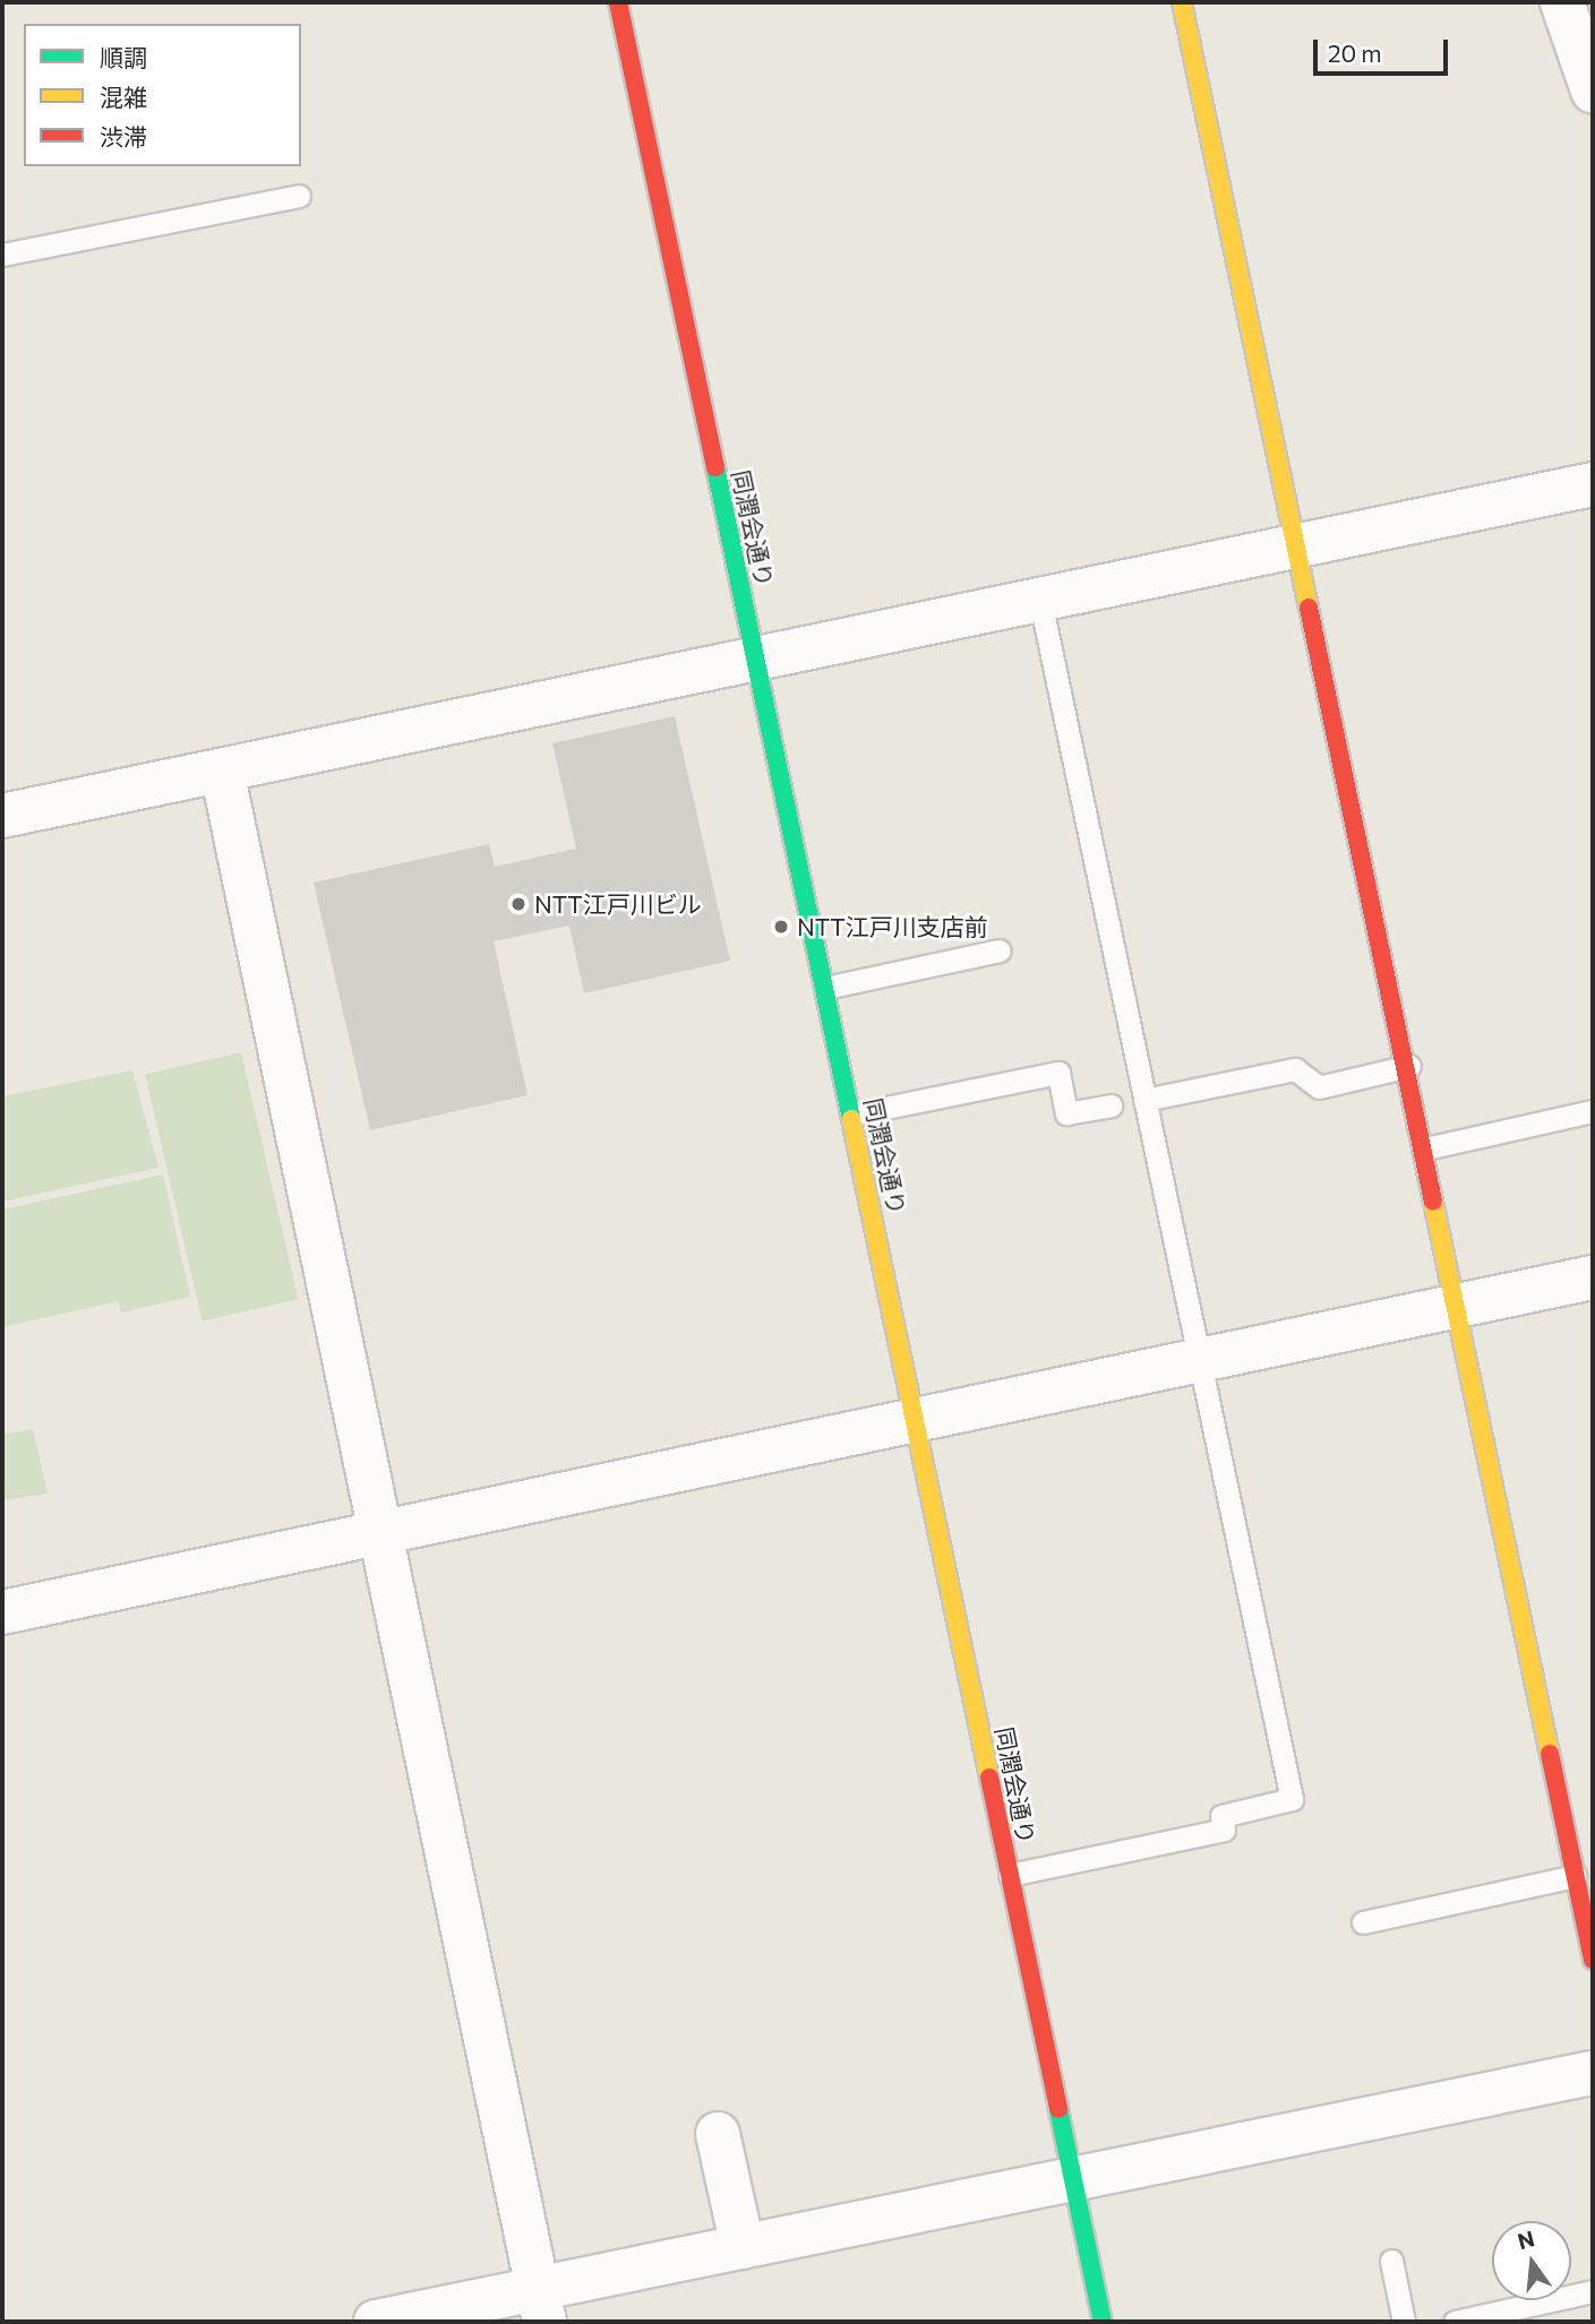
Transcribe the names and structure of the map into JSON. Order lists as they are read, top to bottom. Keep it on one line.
{"streets":{"street":["同潤会通り"]},"places":["NTT江戸川ビル","NTT江戸川支店前"],"legend":["順調","混雑","渋滞"],"scale_bar":"20 m","north":"top"}
